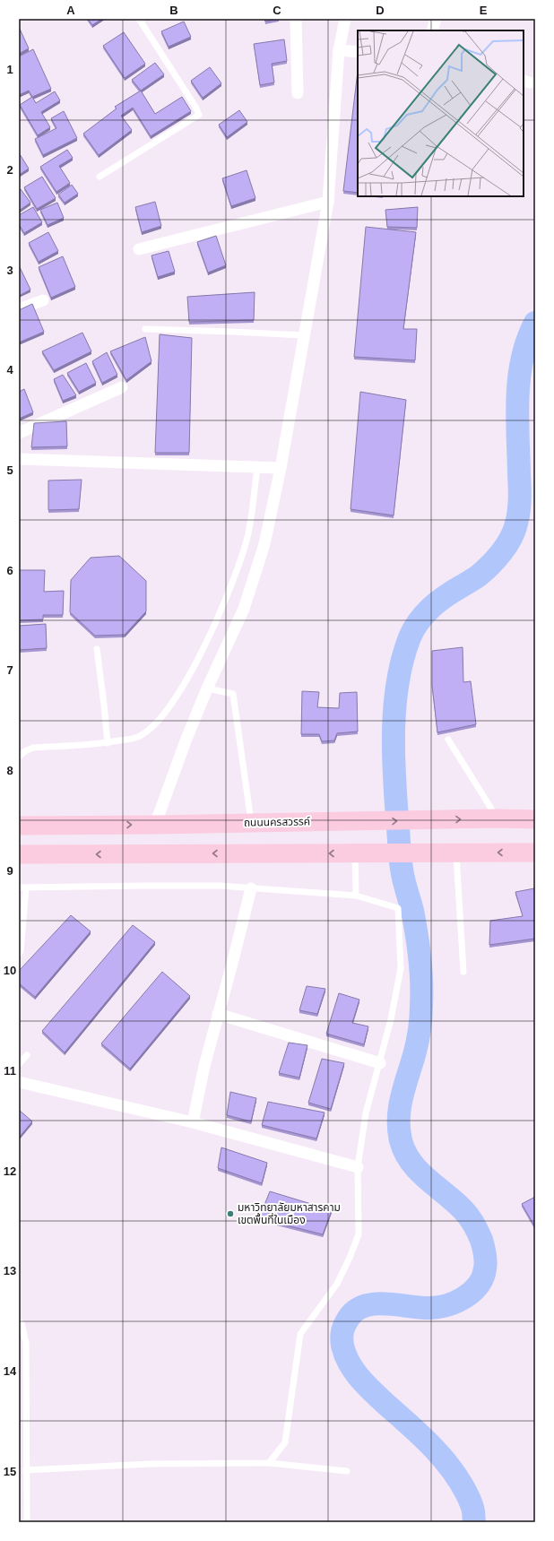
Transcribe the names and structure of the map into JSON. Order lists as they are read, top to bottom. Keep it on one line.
{"streets":{"main road":["ถนนนครสวรรค์"]},"places":["มหาวิทยาลัยมหาสารคาม เขตพื้นที่ในเมือง"],"grid":{"columns":["A","B","C","D","E"],"rows":["1","2","3","4","5","6","7","8","9","10","11","12","13","14","15"]}}
